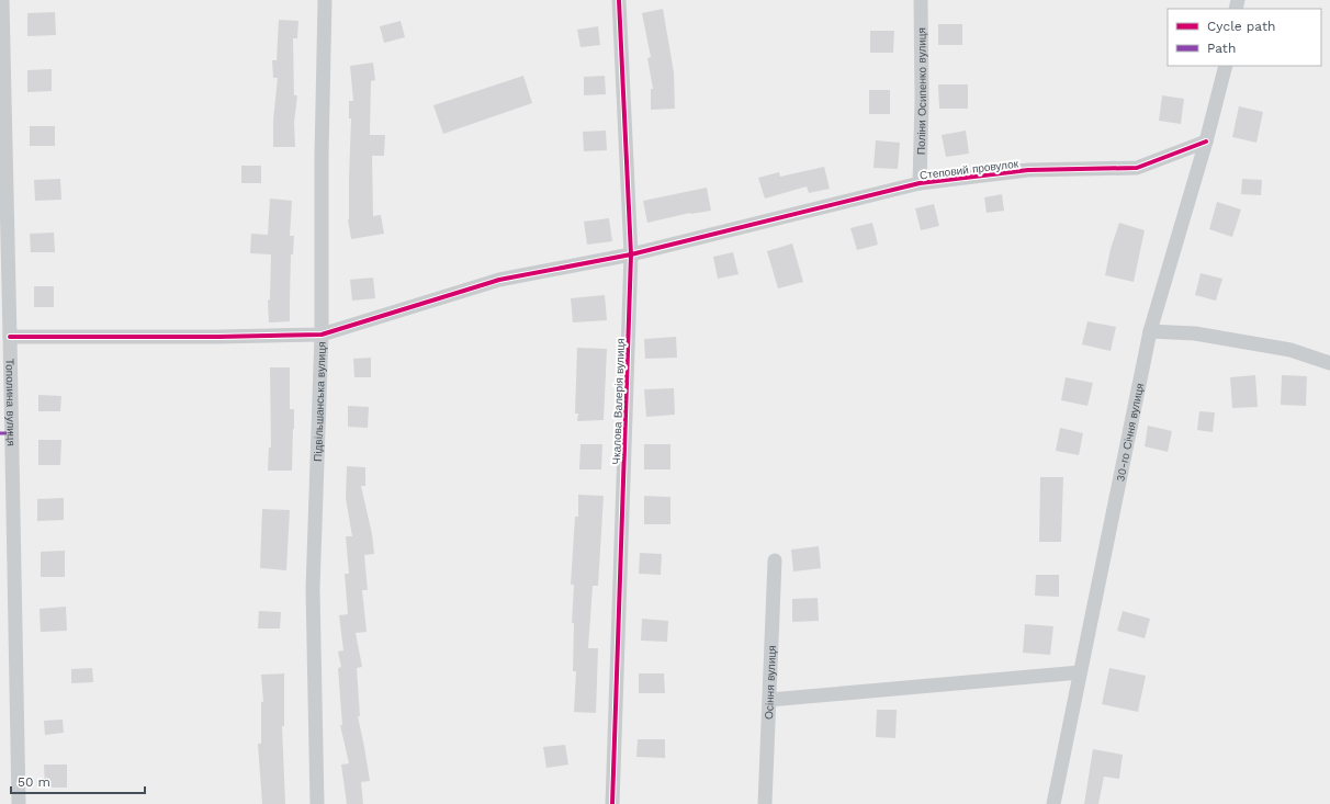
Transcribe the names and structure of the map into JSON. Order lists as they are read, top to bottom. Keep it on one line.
{"streets":{"street":["Поліни Осипенко вулиця","Степовий провулок","Тополина вулиця","Чкалова Валерія вулиця","Підвільшанська вулиця","30-го Січня вулиця","Осіння вулиця"]},"crossings":[["Поліни Осипенко вулиця","Степовий провулок"],["Степовий провулок","Тополина вулиця"],["Степовий провулок","Чкалова Валерія вулиця"],["Степовий провулок","Підвільшанська вулиця"],["Степовий провулок","30-го Січня вулиця"]],"legend":["Cycle path","Path"],"scale_bar":"50 m"}
